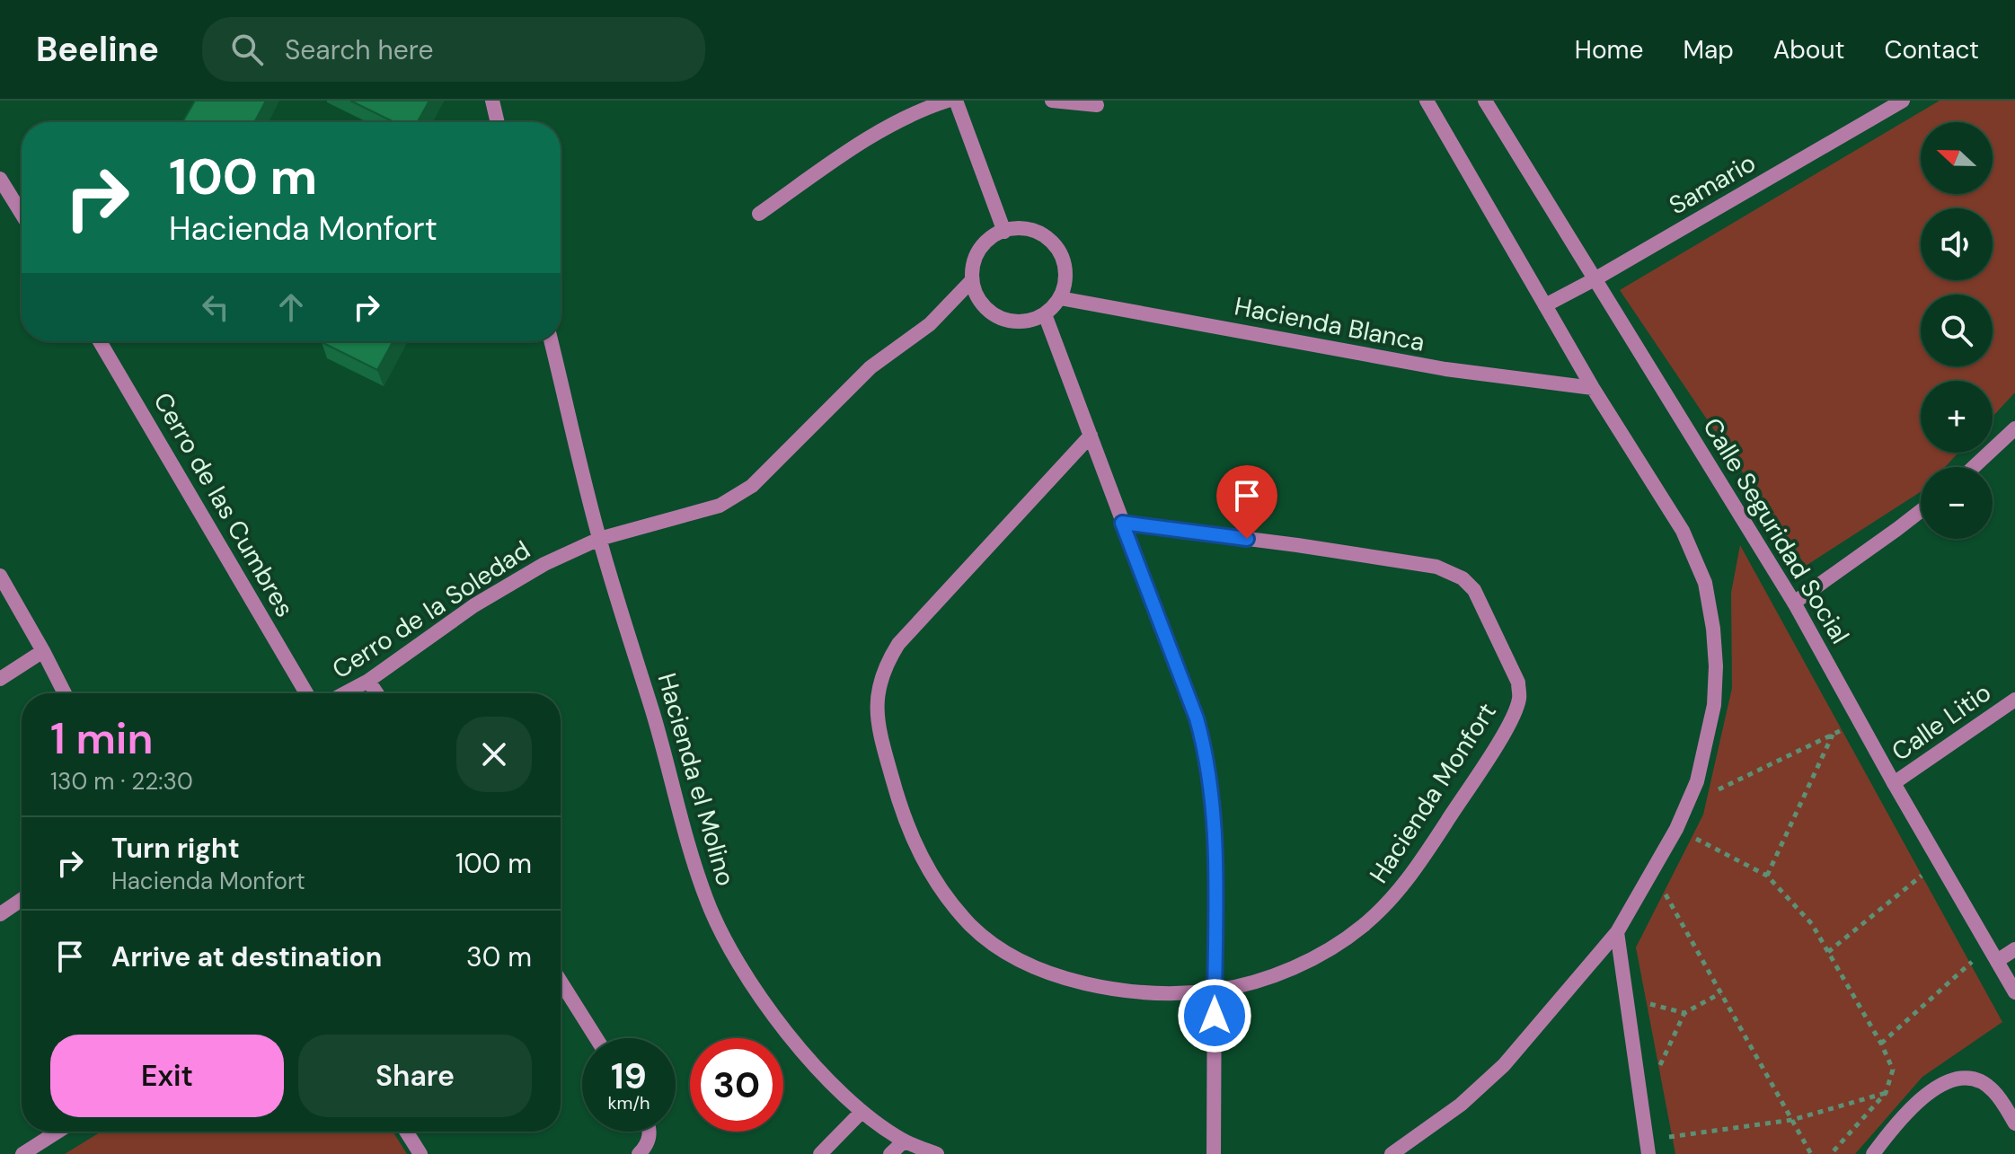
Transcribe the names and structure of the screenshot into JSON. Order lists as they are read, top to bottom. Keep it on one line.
{"streets":{"street":["Samario","Hacienda Blanca","Cerro de las Cumbres","Calle Seguridad Social","Cerro de la Soledad","Calle Litio","Hacienda el Molino","Hacienda Monfort"]},"crossings":[["Samario","Calle Seguridad Social"],["Calle Seguridad Social","Calle Litio"],["Cerro de la Soledad","Hacienda el Molino"]],"north":"left","page":{"header":"Beeline","search":"Search here","nav":["Home","Map","About","Contact"],"map_buttons":["+","−"],"turn":["100 m","Hacienda Monfort"],"heading":["1 min","130 m · 22:30"],"list":[{"name":"Turn right","note":"Hacienda Monfort","value":"100 m"},{"name":"Arrive at destination","value":"30 m"}],"buttons":["Exit","Share"],"speed":"19 km/h","limit":"30"}}
